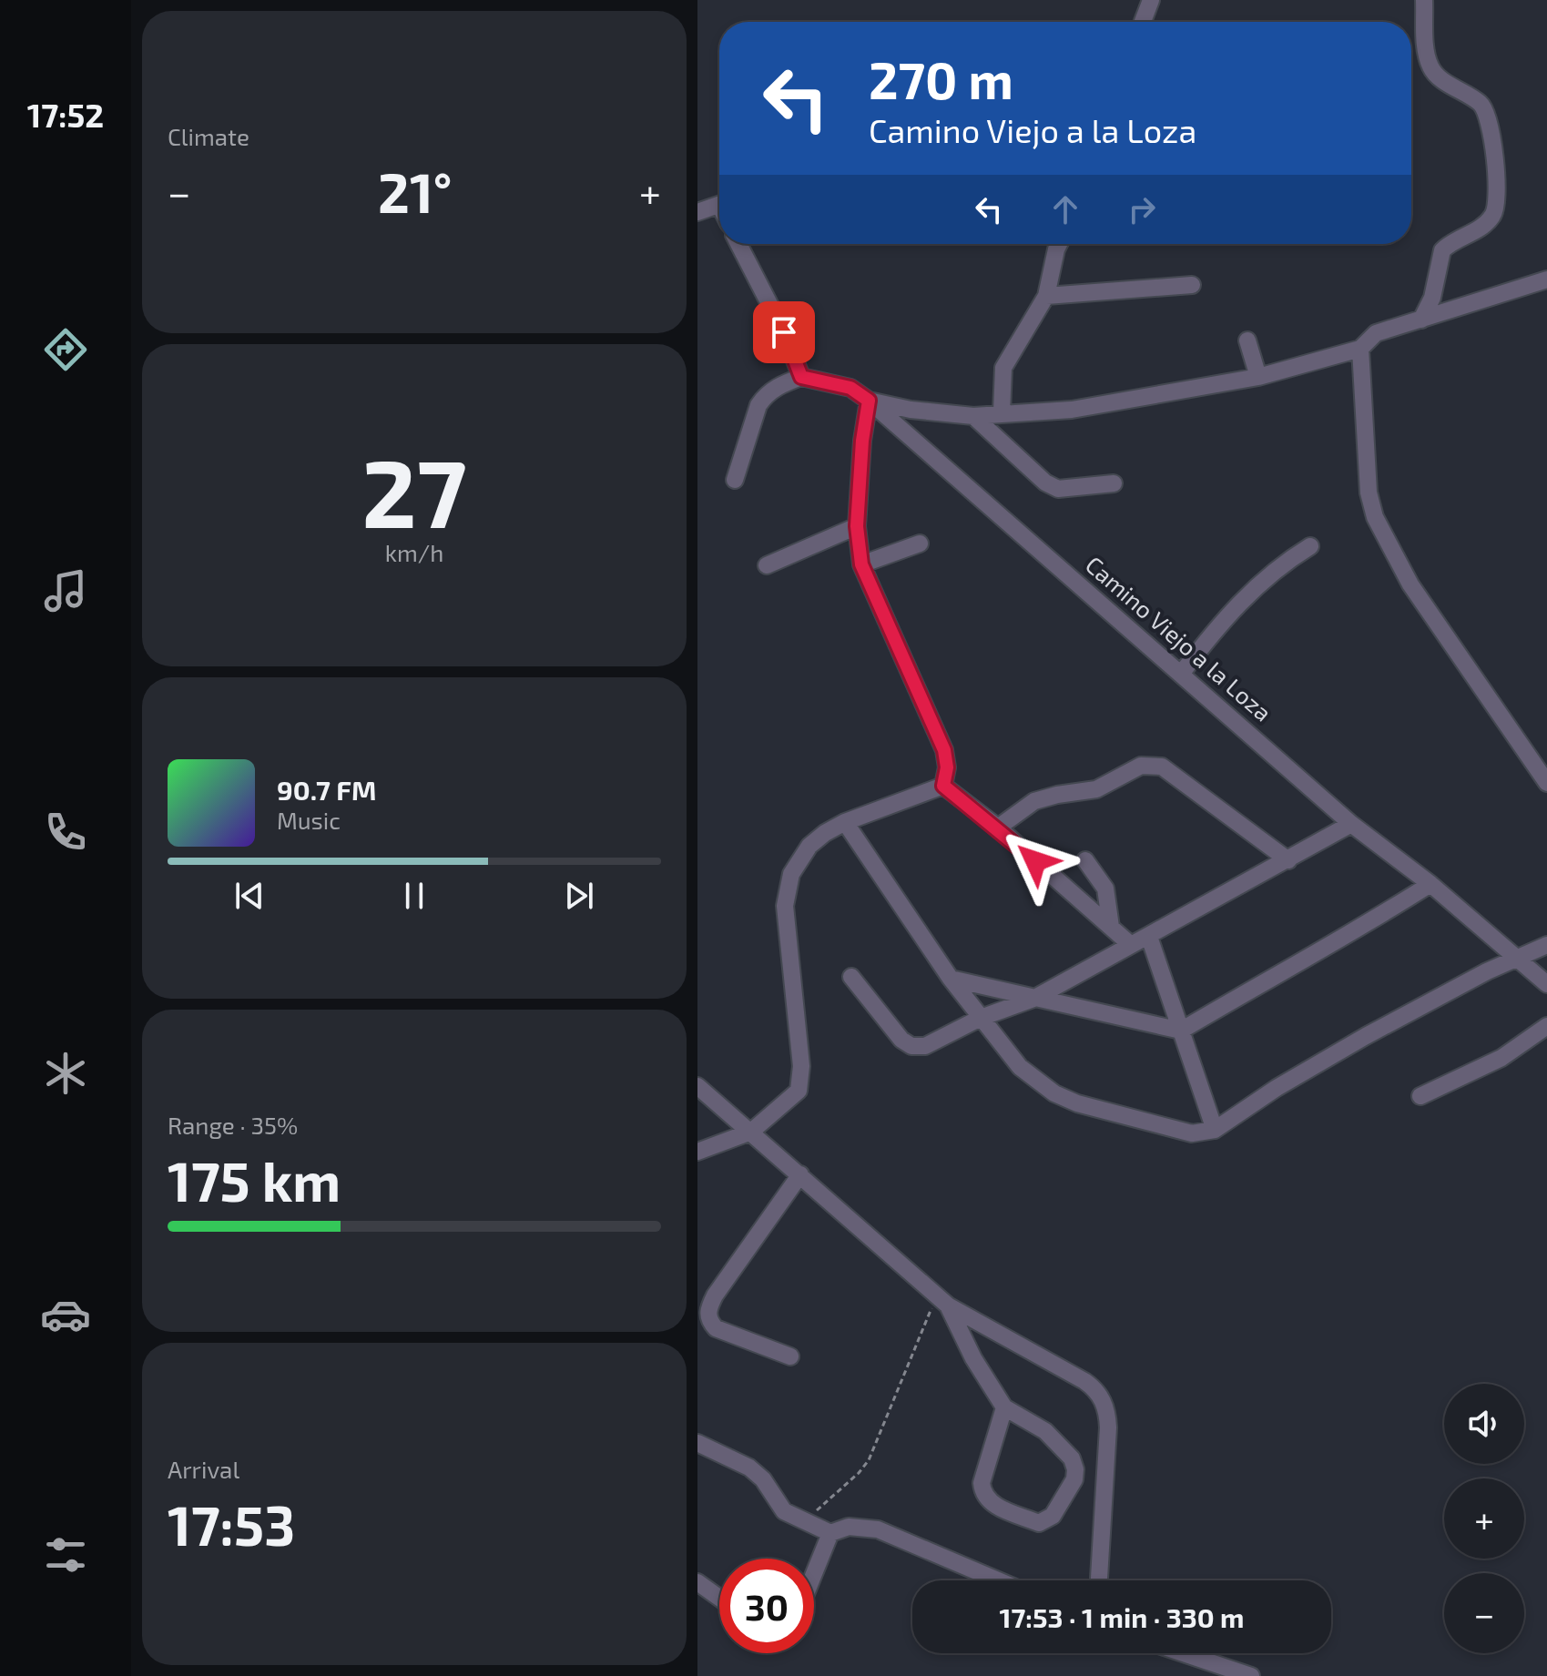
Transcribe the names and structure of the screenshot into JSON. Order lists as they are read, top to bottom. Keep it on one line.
{"streets":{"street":["Camino Viejo a la Loza"]},"page":{"tabs":"17:52","tile":["Climate",["27","km/h"],["Range · 35%","175 km"],["Arrival","17:53"]],"turn":["270 m","Camino Viejo a la Loza"],"heat":["−","21°","+"],"song":["90.7 FM","Music"],"map_buttons":["+","−"],"limit":"30","trip":"17:53 · 1 min · 330 m"}}
